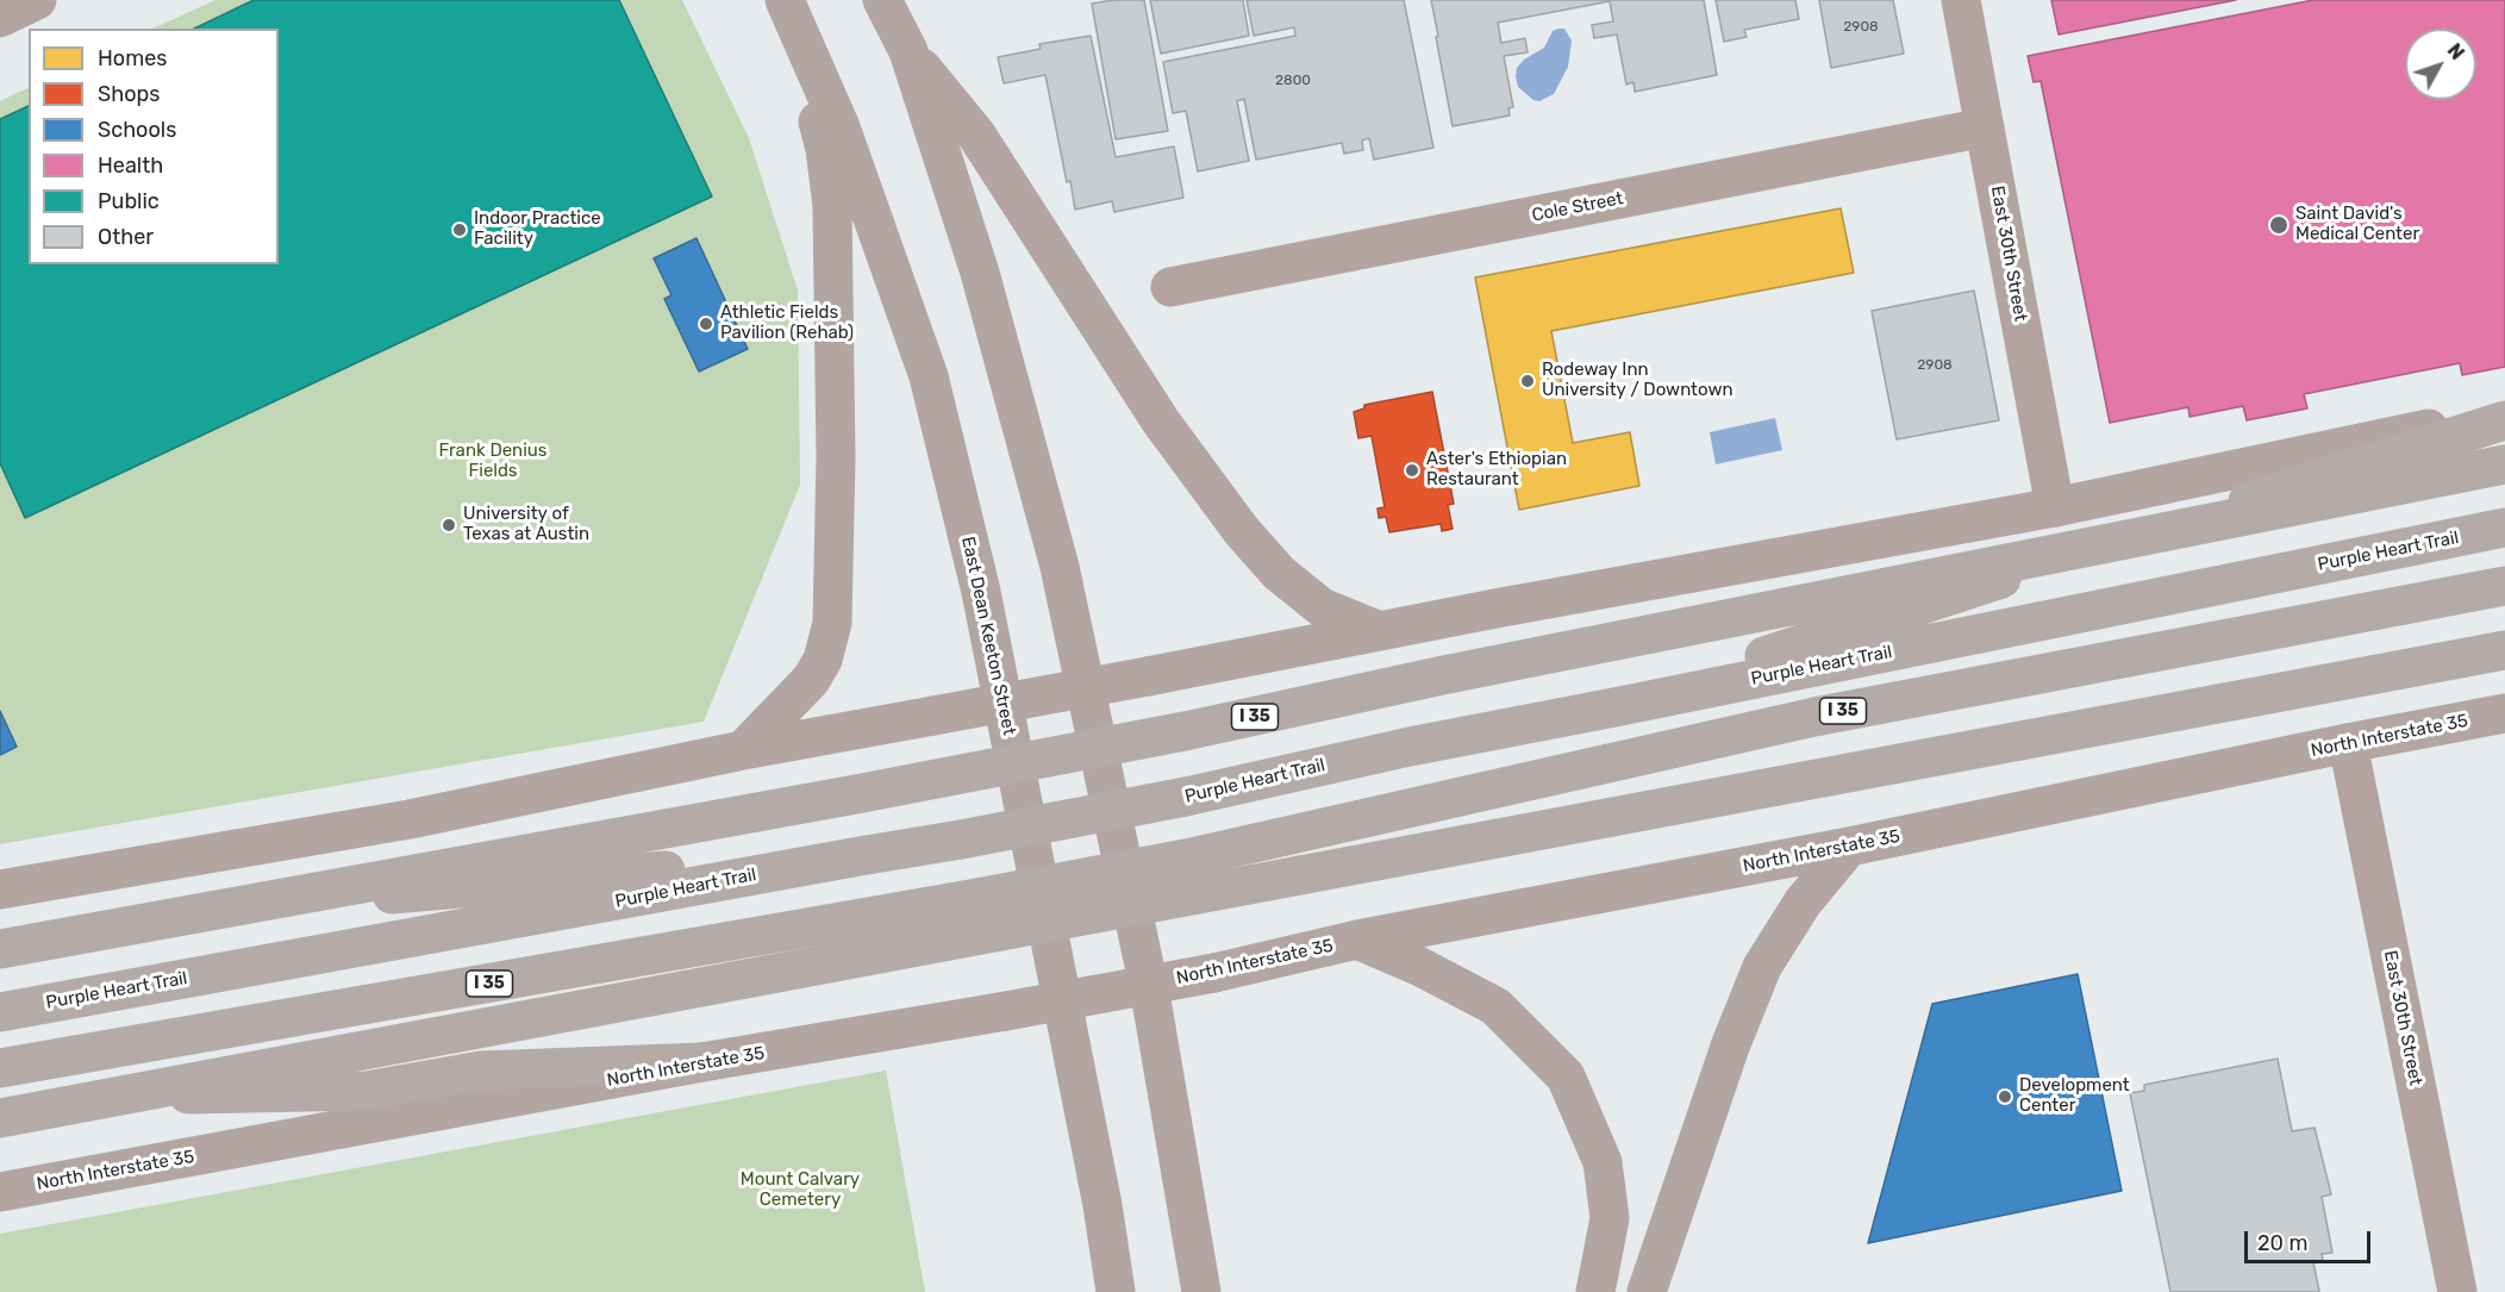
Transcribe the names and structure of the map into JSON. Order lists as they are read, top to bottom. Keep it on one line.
{"streets":{"highway":["Purple Heart Trail","I 35"],"main road":["East Dean Keeton Street","North Interstate 35"],"street":["Cole Street","East 30th Street"]},"crossings":[["Cole Street","East 30th Street"],["East 30th Street","North Interstate 35"]],"parks":["Frank Denius Fields","Mount Calvary Cemetery"],"places":["Saint David's Medical Center","Indoor Practice Facility","Athletic Fields Pavilion (Rehab)","Rodeway Inn University / Downtown","Aster's Ethiopian Restaurant","University of Texas at Austin","Development Center"],"house_numbers":["2908","2800","2908"],"legend":["Homes","Shops","Schools","Health","Public","Other"],"scale_bar":"20 m","north":"top right"}
